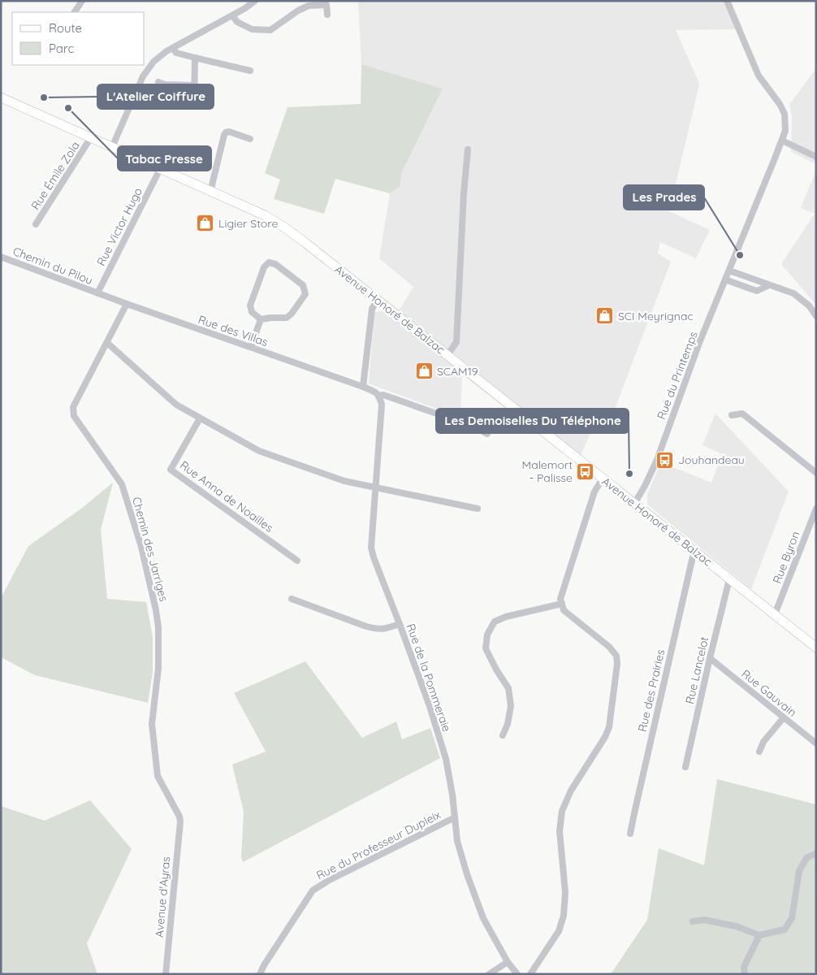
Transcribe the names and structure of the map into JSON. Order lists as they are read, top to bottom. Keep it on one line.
{"streets":{"main road":["Avenue Honoré de Balzac"],"street":["Rue Émile Zola","Rue Victor Hugo","Chemin du Pilou","Rue des Villas","Rue du Printemps","Rue Anna de Noailles","Chemin des Jarriges","Rue Byron","Rue Lancelot","Rue de la Pommeraie","Rue des Prairies","Rue Gauvain","Rue du Professeur Dupleix","Avenue d'Ayras"]},"crossings":[["Rue Émile Zola","Avenue Honoré de Balzac"],["Rue Victor Hugo","Chemin du Pilou"],["Rue Victor Hugo","Avenue Honoré de Balzac"],["Rue Victor Hugo","Rue des Villas"],["Chemin du Pilou","Rue des Villas"],["Avenue Honoré de Balzac","Rue du Printemps"],["Avenue Honoré de Balzac","Rue Byron"],["Avenue Honoré de Balzac","Rue Lancelot"],["Avenue Honoré de Balzac","Rue des Prairies"],["Rue des Villas","Chemin des Jarriges"],["Chemin des Jarriges","Avenue d'Ayras"],["Rue Lancelot","Rue Gauvain"],["Rue de la Pommeraie","Rue du Professeur Dupleix"]],"places":{"other":["L'Atelier Coiffure","Tabac Presse","Les Prades","Les Demoiselles Du Téléphone"],"shop":["Ligier Store","SCI Meyrignac","SCAM19"],"bus stop":["Jouhandeau","Malemort - Palisse"]},"legend":["Route","Parc"]}
